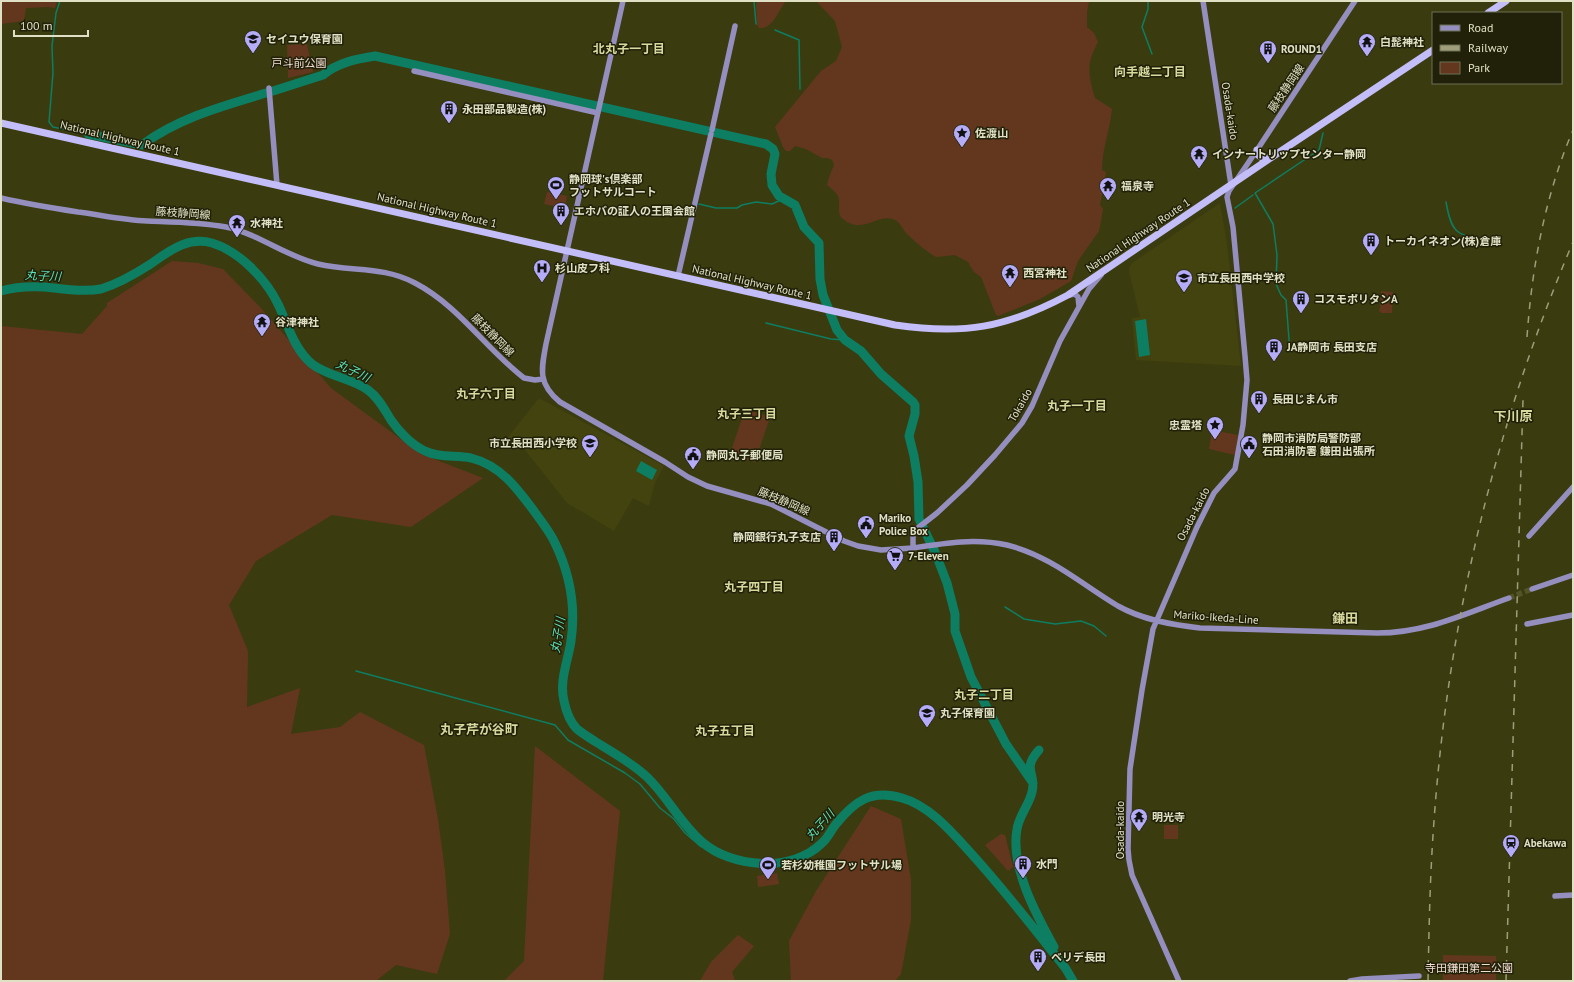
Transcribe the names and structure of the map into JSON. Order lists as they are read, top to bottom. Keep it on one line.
{"streets":{"highway":["National Highway Route 1"],"main road":["藤枝静岡線","Osada-kaido","Tokaido","Mariko-Ikeda-Line"]},"crossings":[["藤枝静岡線","Osada-kaido"],["藤枝静岡線","National Highway Route 1"],["藤枝静岡線","Tokaido"],["藤枝静岡線","Mariko-Ikeda-Line"],["Osada-kaido","National Highway Route 1"],["Osada-kaido","Mariko-Ikeda-Line"],["National Highway Route 1","Tokaido"],["Tokaido","Mariko-Ikeda-Line"]],"districts":["北丸子一丁目","向手越二丁目","丸子六丁目","丸子一丁目","丸子三丁目","下川原","丸子四丁目","鎌田","丸子二丁目","丸子芹が谷町","丸子五丁目"],"water":["丸子川"],"parks":["戸斗前公園","寺田鎌田第二公園"],"places":{"school or university":["セイユウ保育園","市立長田西中学校","市立長田西小学校","丸子保育園"],"temple":["白髭神社","インナートリップセンター静岡","福泉寺","水神社","西宮神社","谷津神社","明光寺"],"building":["ROUND1","永田部品製造(株)","エホバの証人の王国会館","トーカイネオン(株)倉庫","コスモポリタンA","JA静岡市 長田支店","長田じまん市","静岡銀行丸子支店","水門","ベリデ長田"],"place":["佐渡山","忠霊塔"],"sports":["静岡球's倶楽部 フットサルコート","若杉幼稚園フットサル場"],"hospital":["杉山皮フ科"],"public building":["静岡市消防局警防部 石田消防署 鎌田出張所","静岡丸子郵便局","Mariko Police Box"],"supermarket":["7-Eleven"],"station":["Abekawa"]},"legend":["Road","Railway","Park"],"scale_bar":"100 m"}
